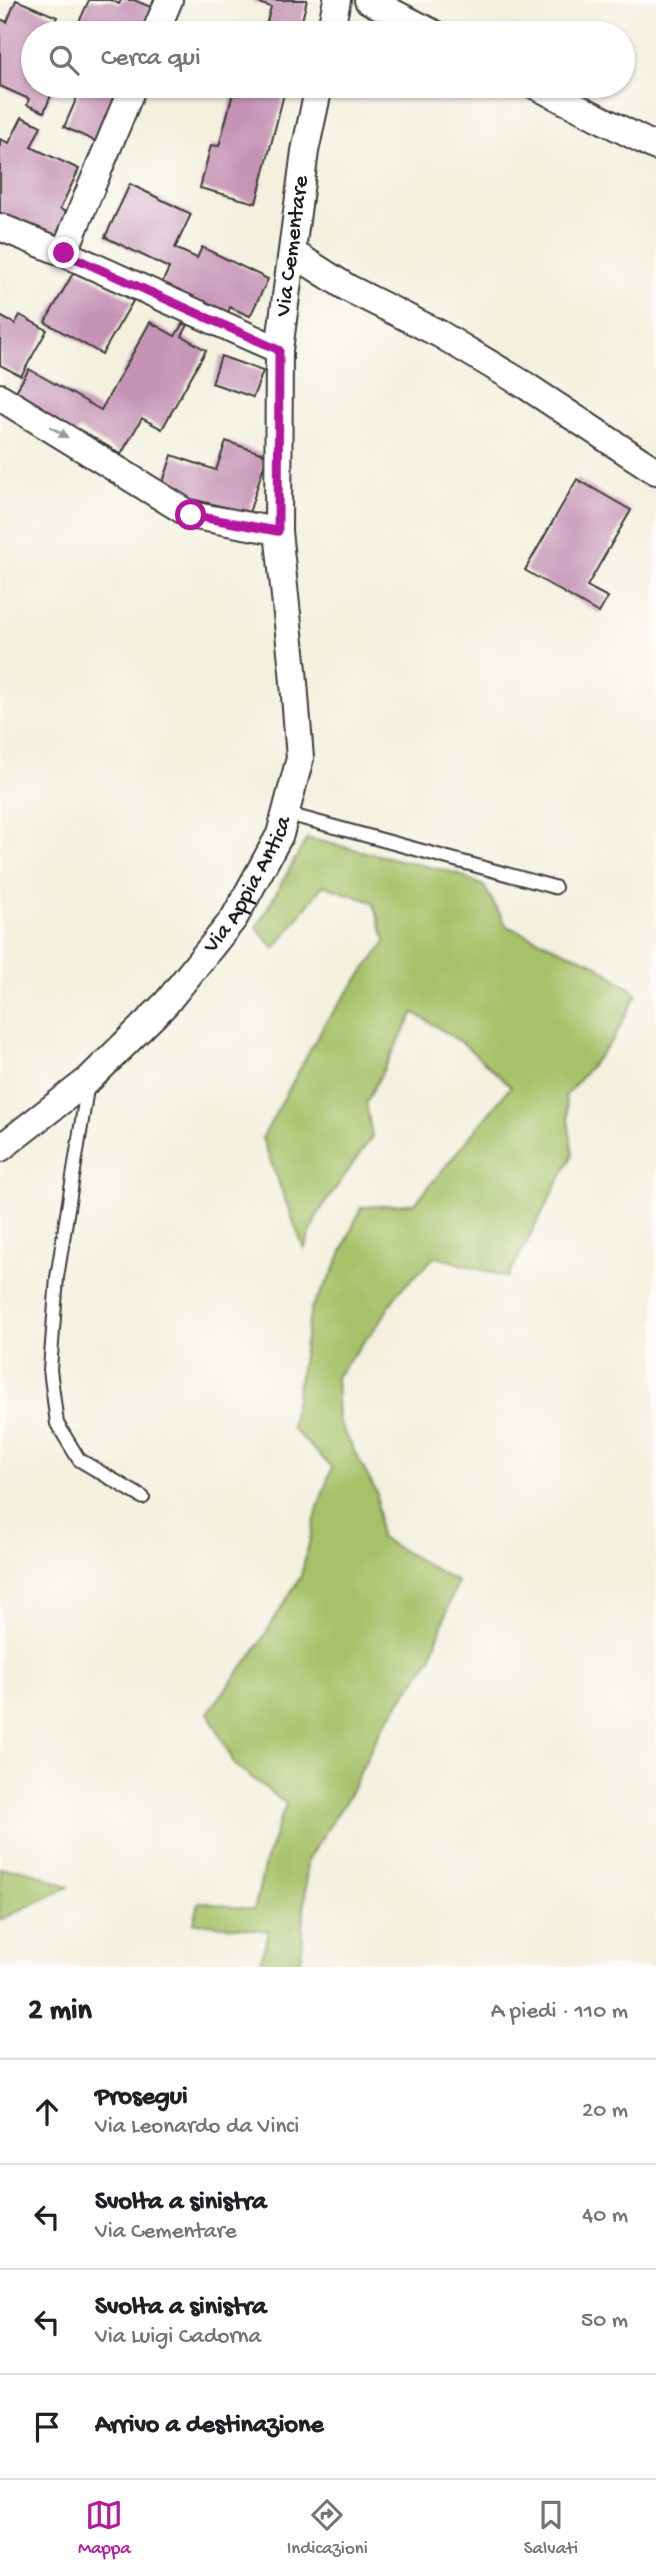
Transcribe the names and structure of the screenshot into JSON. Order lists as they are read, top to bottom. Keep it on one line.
{"streets":{"street":["Via Cementare","Via Appia Antica"]},"crossings":[["Via Cementare","Via Appia Antica"]],"page":{"search":"Cerca qui","heading":["2 min","A piedi · 110 m"],"list":[["Prosegui","Via Leonardo da Vinci","20 m"],["Svolta a sinistra","Via Cementare","40 m"],["Svolta a sinistra","Via Luigi Cadorna","50 m"],"Arrivo a destinazione"],"nav":["Mappa","Indicazioni","Salvati"]}}
